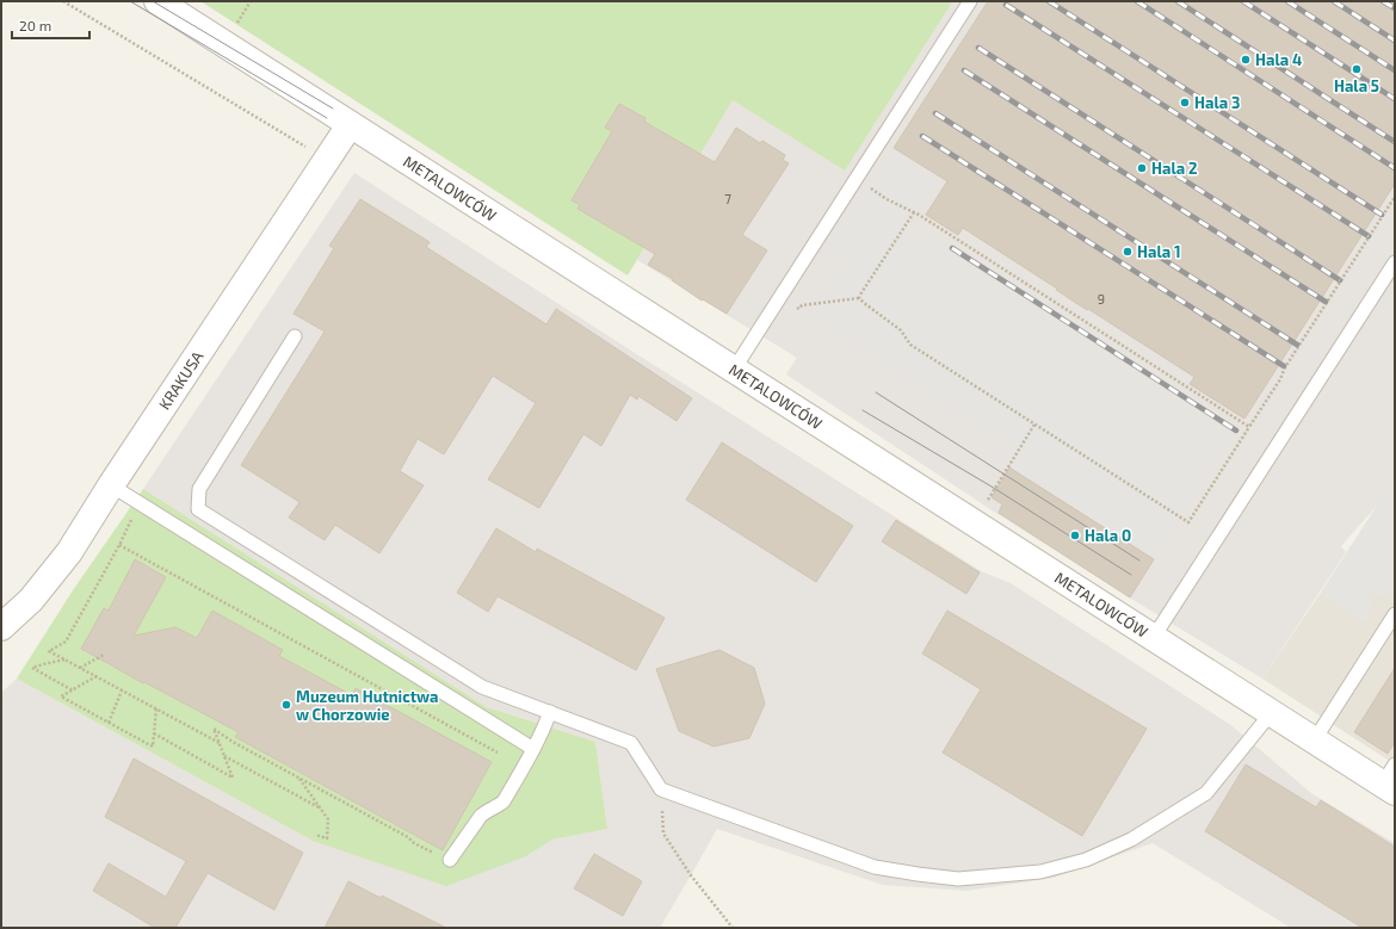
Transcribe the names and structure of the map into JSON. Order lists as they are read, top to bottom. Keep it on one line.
{"streets":{"street":["METALOWCÓW","KRAKUSA"]},"crossings":[["METALOWCÓW","KRAKUSA"]],"places":["Hala 4","Hala 5","Hala 3","Hala 2","Hala 1","Hala 0","Muzeum Hutnictwa w Chorzowie"],"house_numbers":["7","9"],"scale_bar":"20 m"}
